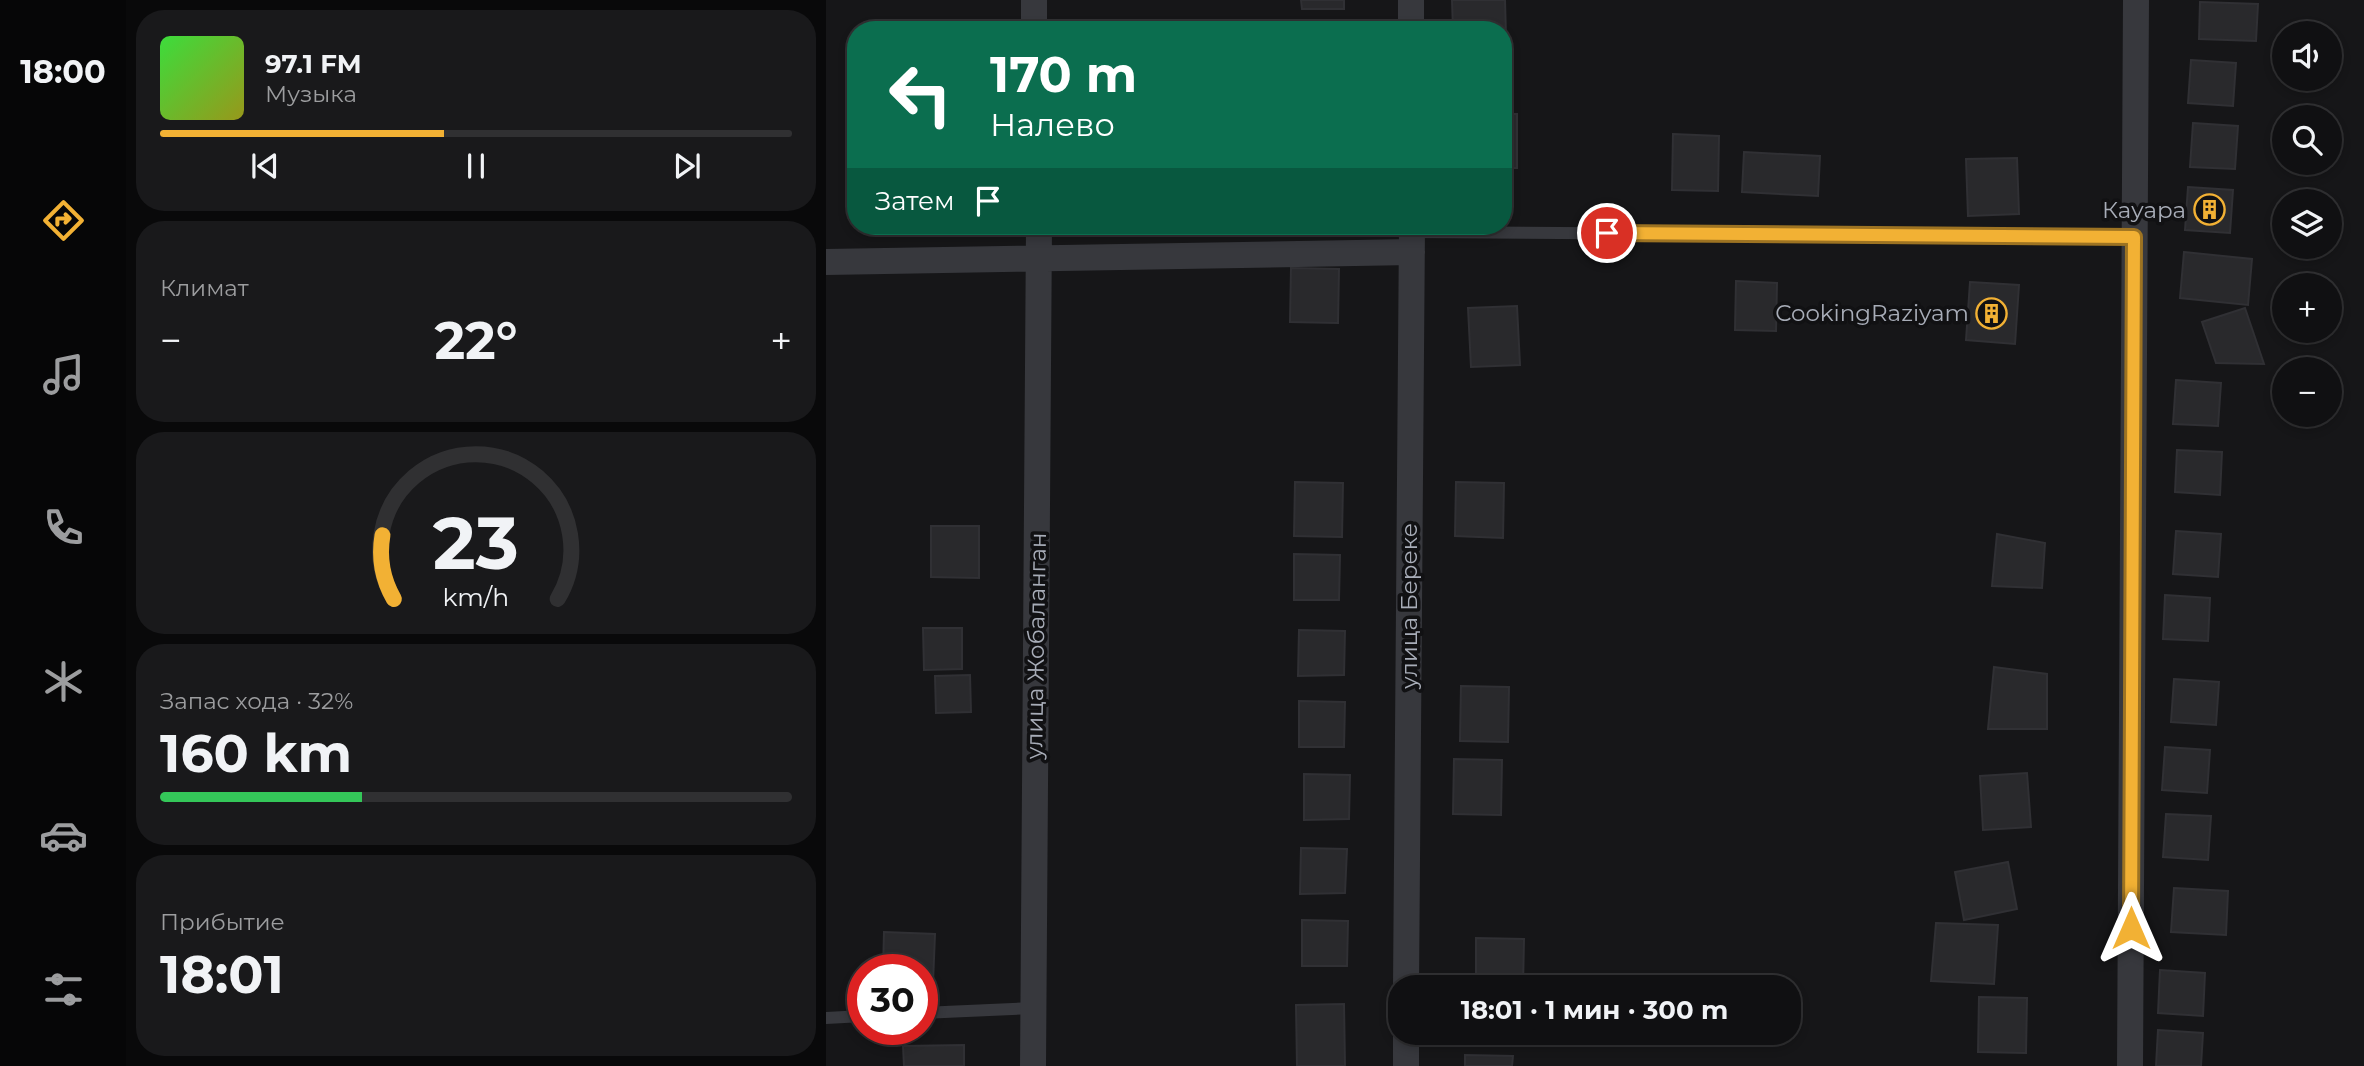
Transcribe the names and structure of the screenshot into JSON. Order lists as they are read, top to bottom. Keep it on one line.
{"streets":{"street":["улица Береке","улица Жобаланган"]},"places":{"building":["Кауара","CookingRaziyam"]},"page":{"tabs":"18:00","map_buttons":["+","−"],"turn":["170 m","Налево"],"song":["97.1 FM","Музыка"],"then":"Затем","tile":["Климат",["Запас хода · 32%","160 km"],["Прибытие","18:01"]],"heat":["−","22°","+"],"limit":"30","trip":"18:01 · 1 мин · 300 m","gauge":["23","km/h"]}}
